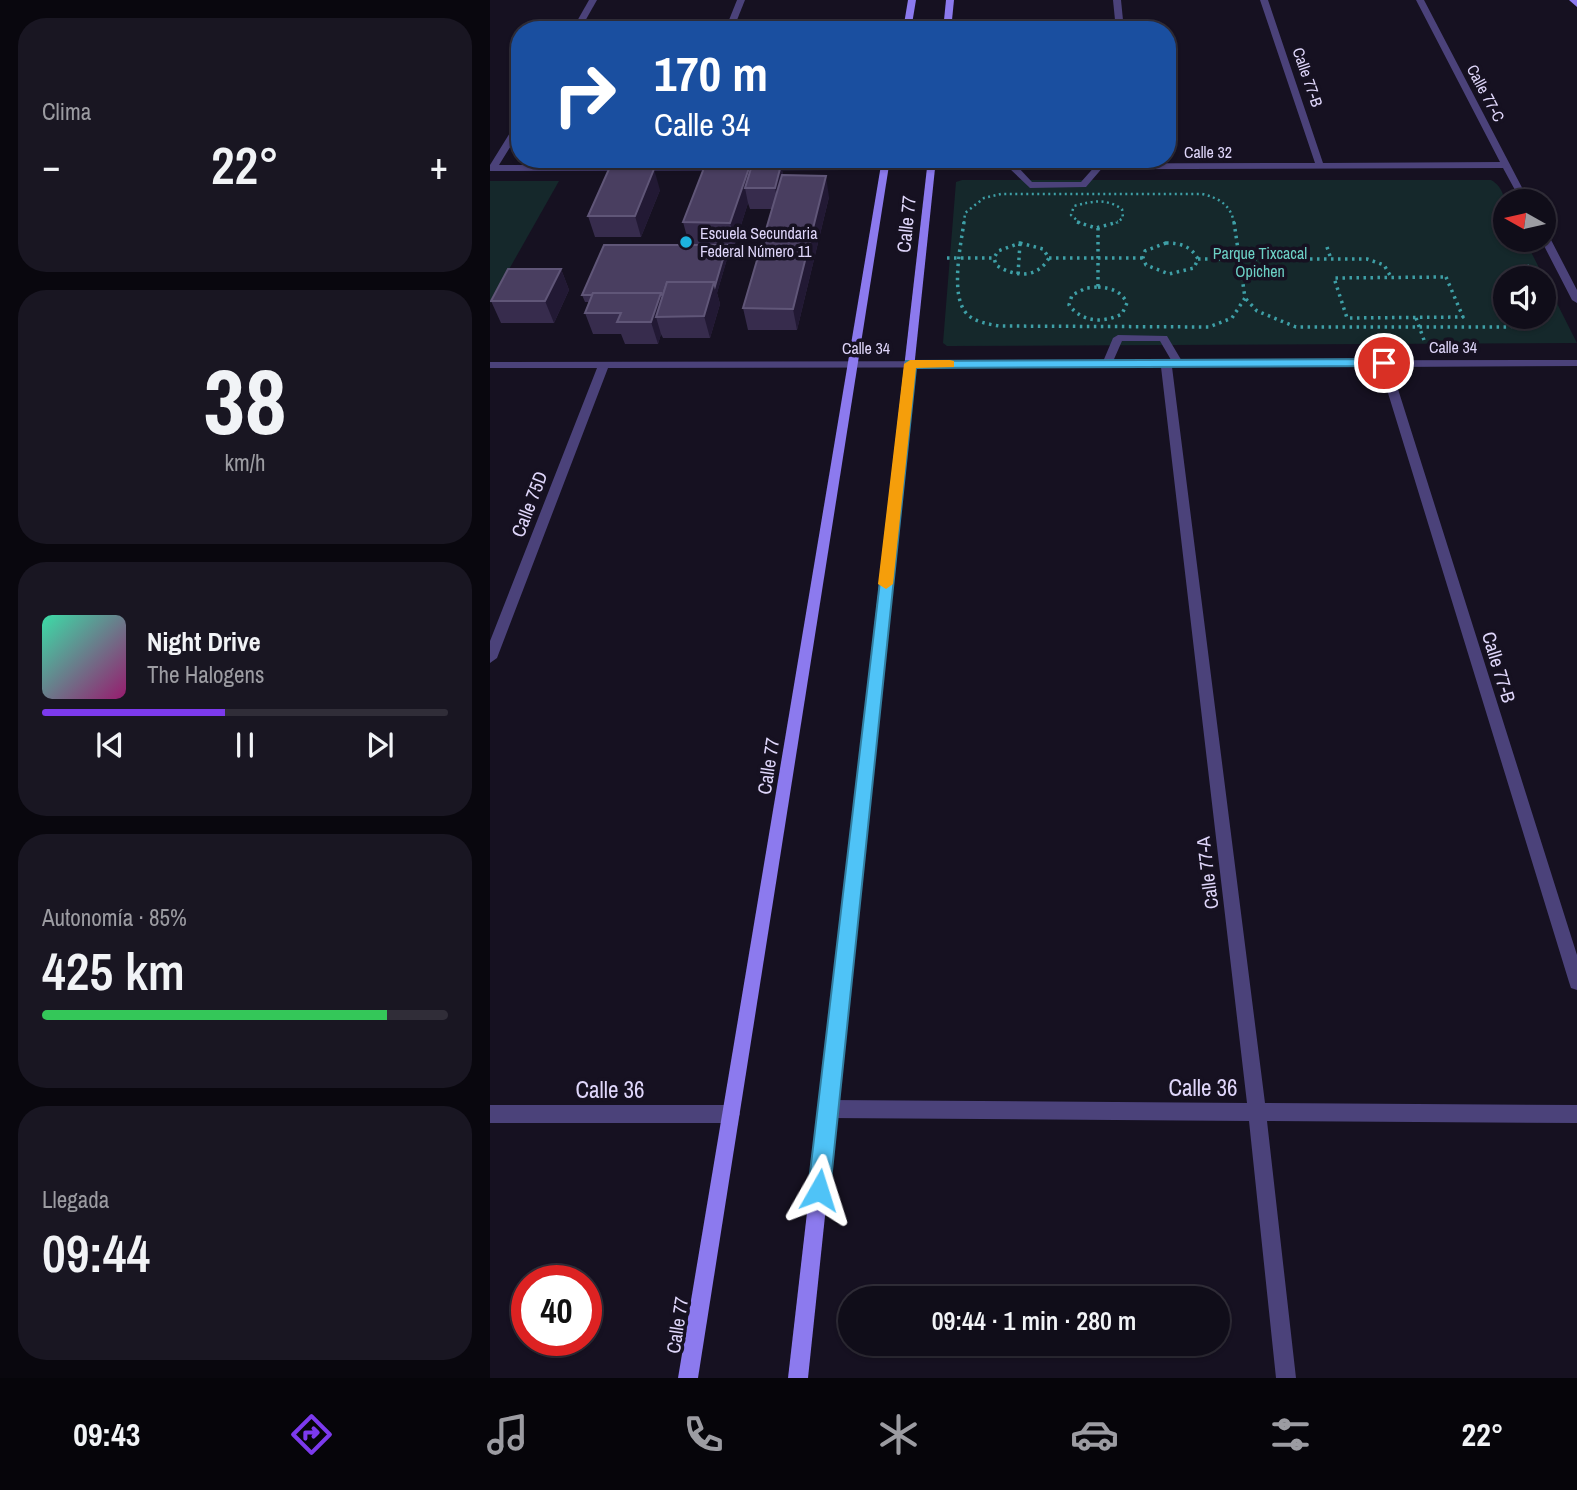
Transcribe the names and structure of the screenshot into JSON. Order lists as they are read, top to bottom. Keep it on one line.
{"streets":{"street":["Calle 77-B","Calle 77-C","Calle 32","Calle 77","Calle 34","Calle 75D","Calle 77-A","Calle 36"]},"crossings":[["Calle 77-B","Calle 32"],["Calle 77-B","Calle 34"],["Calle 77-C","Calle 32"],["Calle 77","Calle 34"],["Calle 77","Calle 36"],["Calle 34","Calle 75D"],["Calle 34","Calle 77-A"],["Calle 77-A","Calle 36"]],"parks":["Parque Tixcacal Opichen"],"places":["Escuela Secundaria Federal Número 11"],"north":"left","page":{"tile":["Clima",["38","km/h"],["Autonomía · 85%","425 km"],["Llegada","09:44"]],"turn":["170 m","Calle 34"],"heat":["−","22°","+"],"song":["Night Drive","The Halogens"],"limit":"40","trip":"09:44 · 1 min · 280 m","tabs":["09:43","22°"]}}
